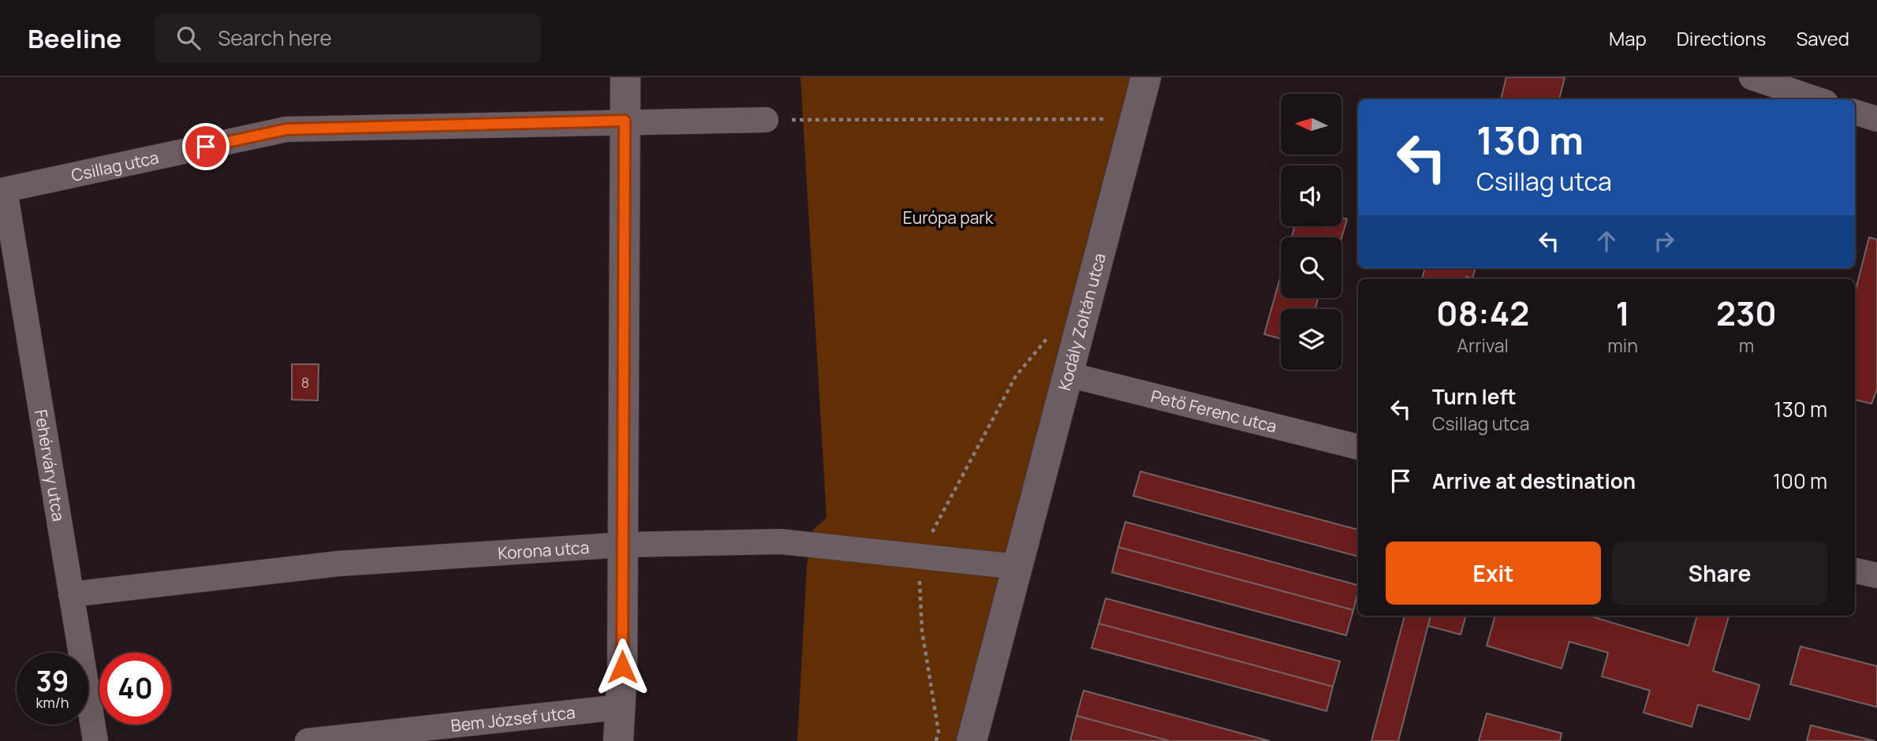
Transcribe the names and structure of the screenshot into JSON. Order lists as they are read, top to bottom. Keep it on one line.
{"streets":{"street":["Csillag utca","Kodály Zoltán utca","Pető Ferenc utca","Fehérváry utca","Korona utca","Bem József utca"]},"crossings":[["Csillag utca","Fehérváry utca"],["Kodály Zoltán utca","Pető Ferenc utca"],["Kodály Zoltán utca","Korona utca"],["Fehérváry utca","Korona utca"]],"parks":["Európa park"],"house_numbers":["8"],"north":"left","page":{"header":"Beeline","search":"Search here","nav":["Map","Directions","Saved"],"turn":["130 m","Csillag utca"],"eta":["08:42","Arrival","1","min","230","m"],"list":[{"name":"Turn left","note":"Csillag utca","value":"130 m"},{"name":"Arrive at destination","value":"100 m"}],"buttons":["Exit","Share"],"speed":"39 km/h","limit":"40"}}
